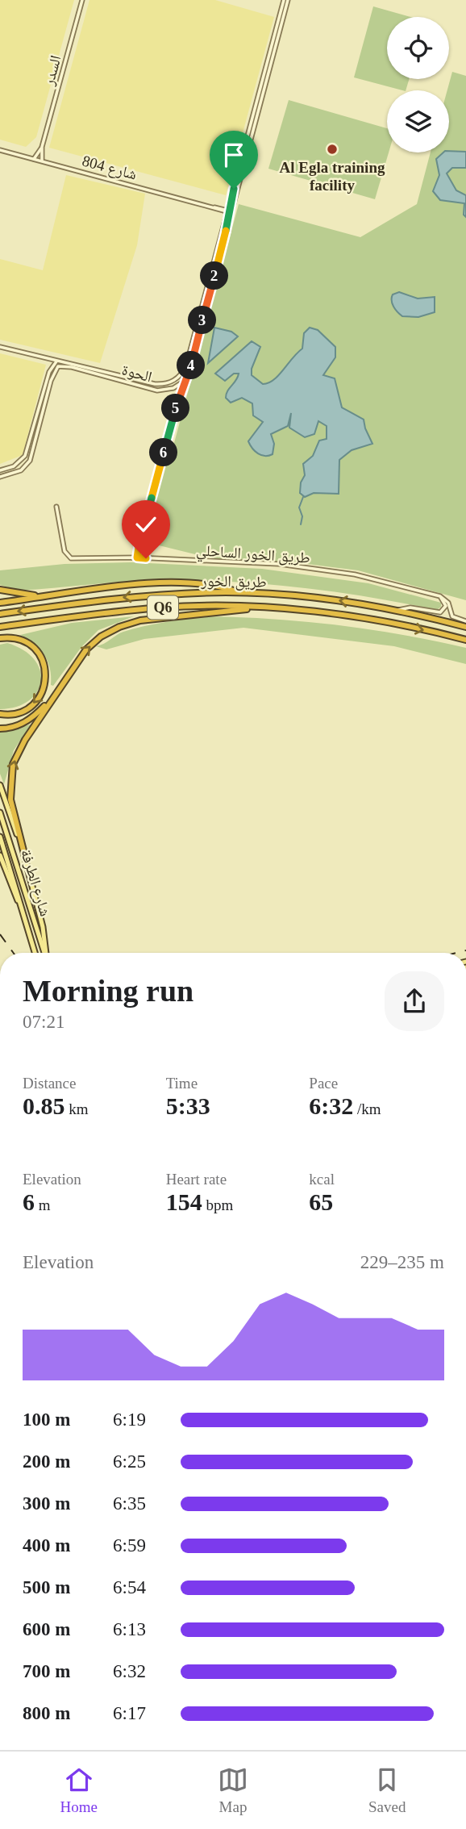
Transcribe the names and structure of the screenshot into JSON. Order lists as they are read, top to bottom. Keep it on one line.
{"streets":{"highway":["طريق الخور","Q6"],"main road":["شارع الطرفة"],"street":["السدر","شارع 804","الحوة","طريق الخور الساحلي"]},"crossings":[["شارع 804","الحوة"]],"places":["Al Egla training facility"],"page":{"pins":["2","3","4","5","6"],"heading":["Morning run","07:21"],"stats":[["Distance","0.85 km"],["Time","5:33"],["Pace","6:32 /km"],["Elevation","6 m"],["Heart rate","154 bpm"],["kcal","65"]],"chart":["Elevation","229–235 m"],"list":[{"name":"100 m","note":"6:19"},{"name":"200 m","note":"6:25"},{"name":"300 m","note":"6:35"},{"name":"400 m","note":"6:59"},{"name":"500 m","note":"6:54"},{"name":"600 m","note":"6:13"},{"name":"700 m","note":"6:32"},{"name":"800 m","note":"6:17"}],"tabs":["Home","Map","Saved"]}}
